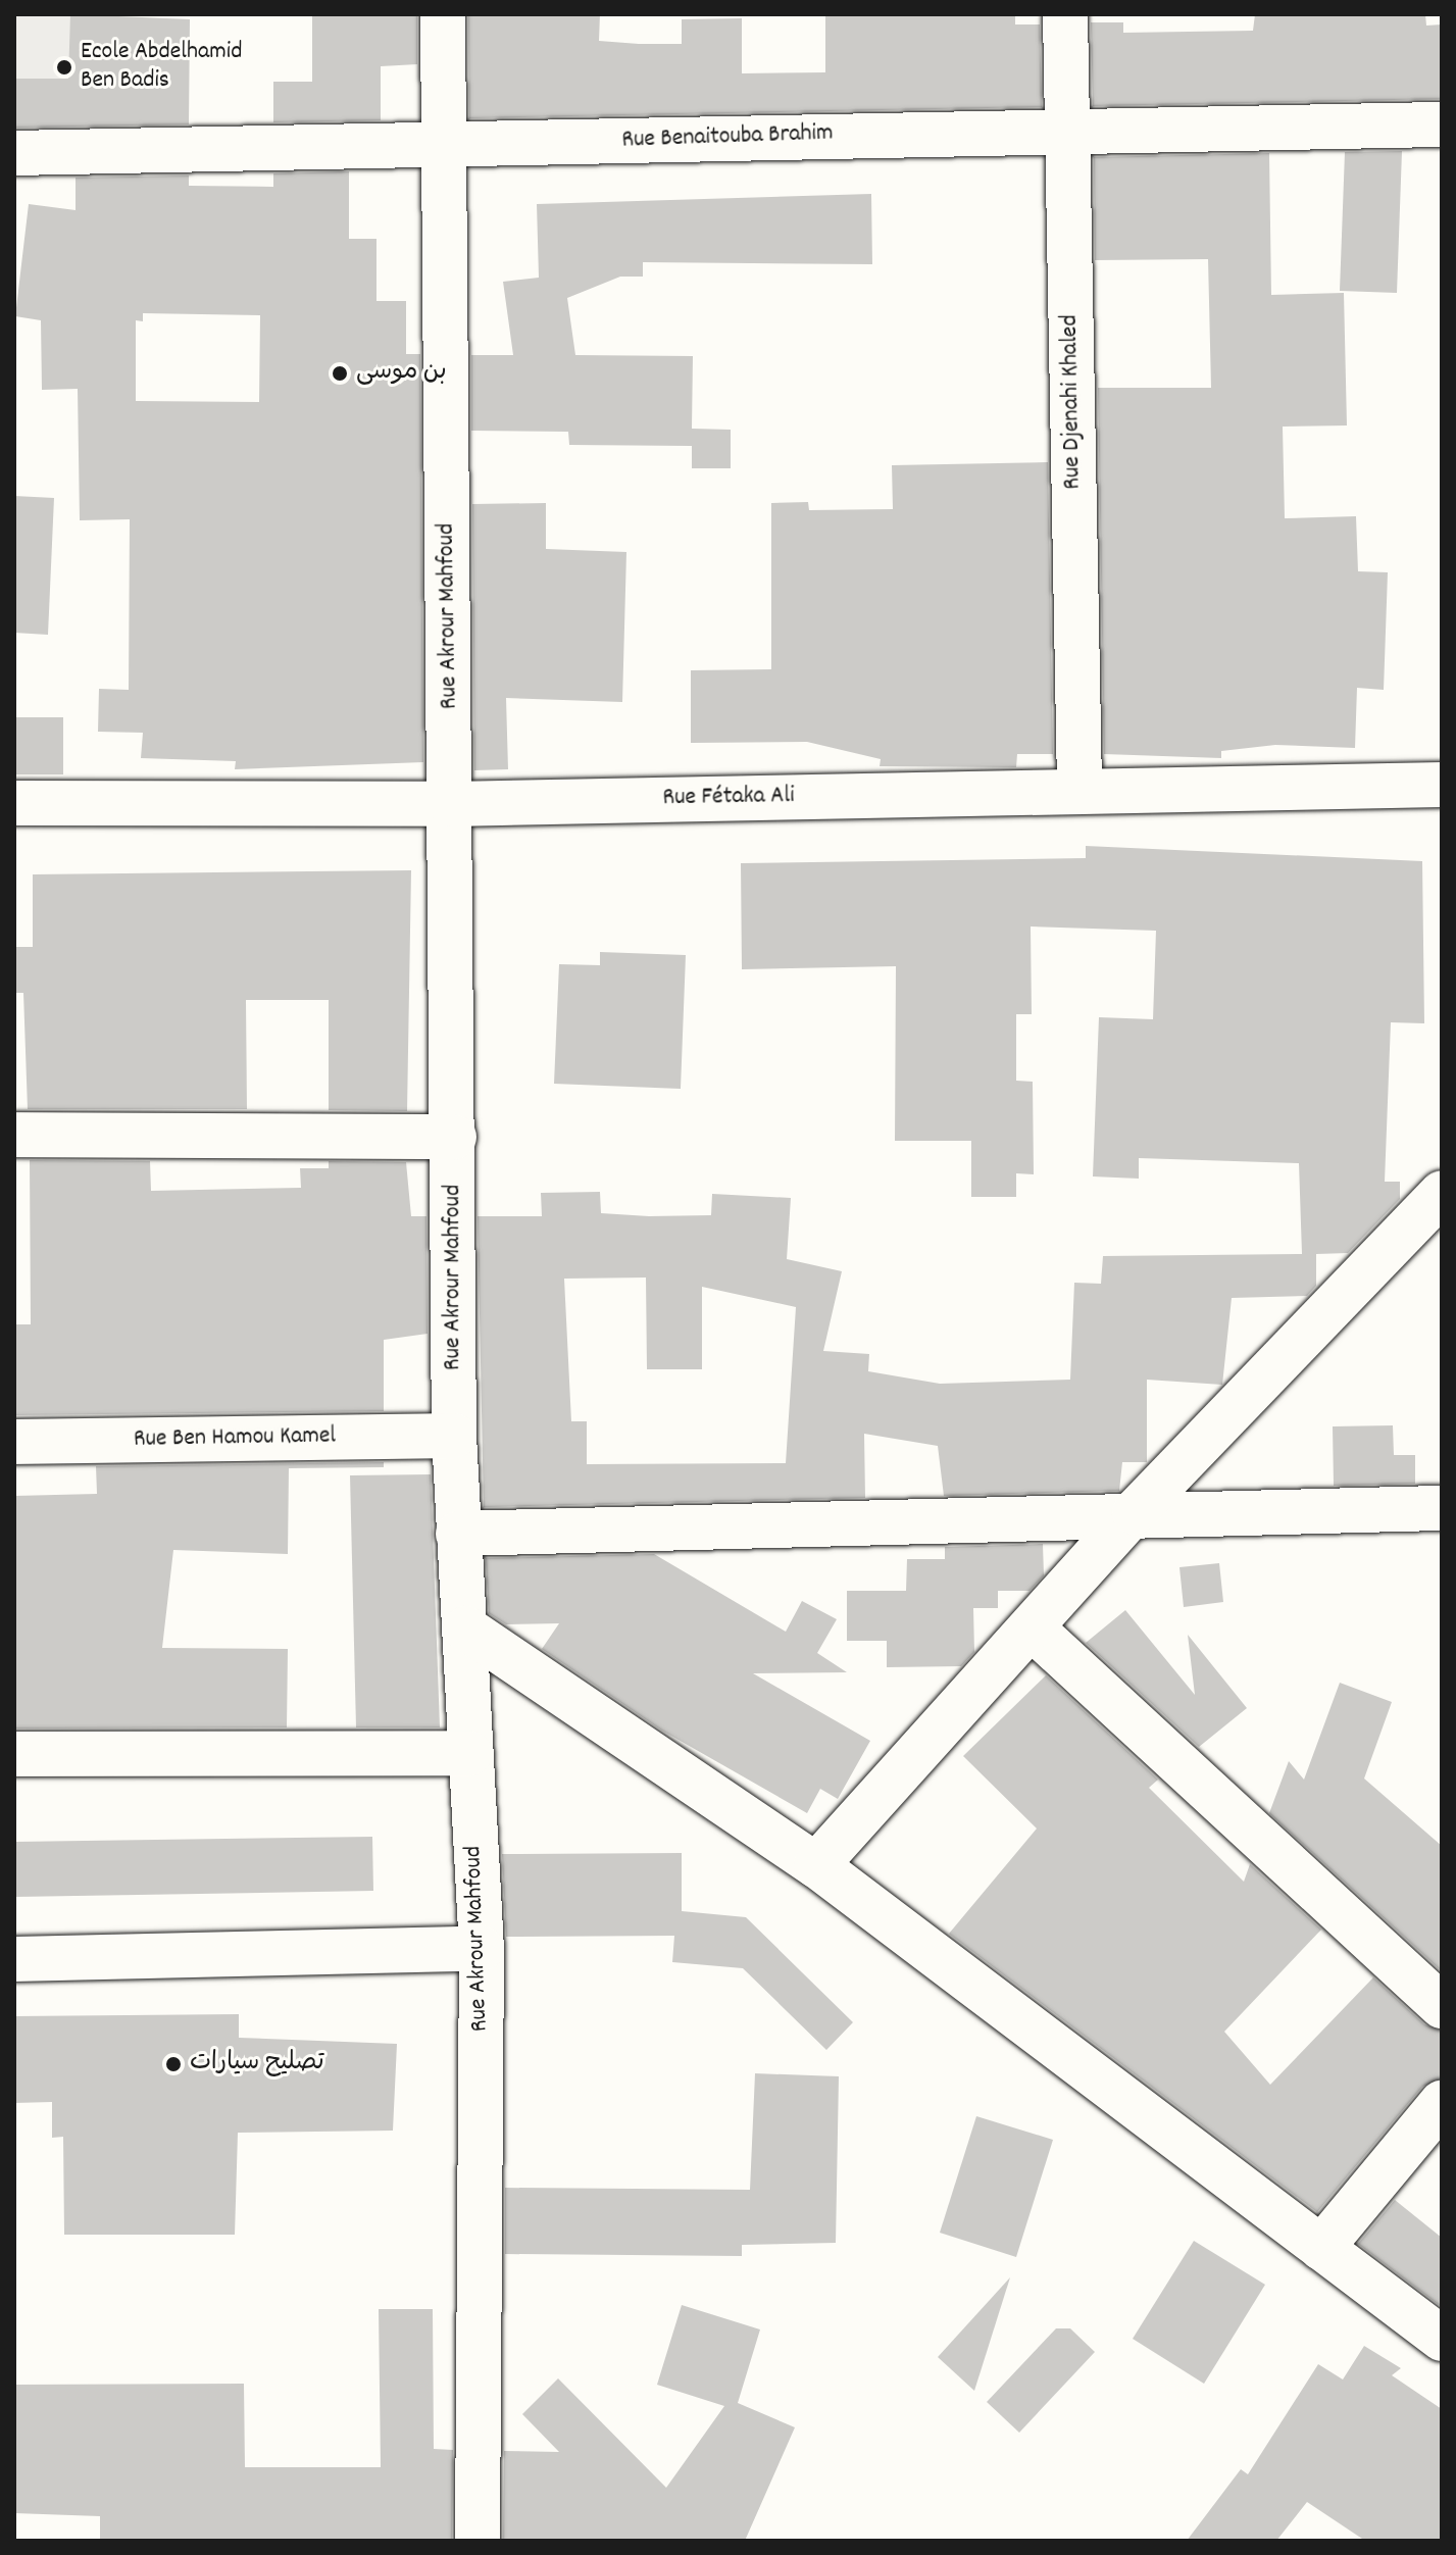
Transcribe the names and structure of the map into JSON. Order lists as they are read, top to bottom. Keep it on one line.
{"streets":{"street":["Rue Benaitouba Brahim","Rue Djenahi Khaled","Rue Akrour Mahfoud","Rue Fétaka Ali","Rue Ben Hamou Kamel"]},"crossings":[["Rue Benaitouba Brahim","Rue Djenahi Khaled"],["Rue Benaitouba Brahim","Rue Akrour Mahfoud"],["Rue Djenahi Khaled","Rue Fétaka Ali"],["Rue Akrour Mahfoud","Rue Fétaka Ali"],["Rue Akrour Mahfoud","Rue Ben Hamou Kamel"]],"places":["Ecole Abdelhamid Ben Badis","بن موسى","تصليح سيارات"]}
